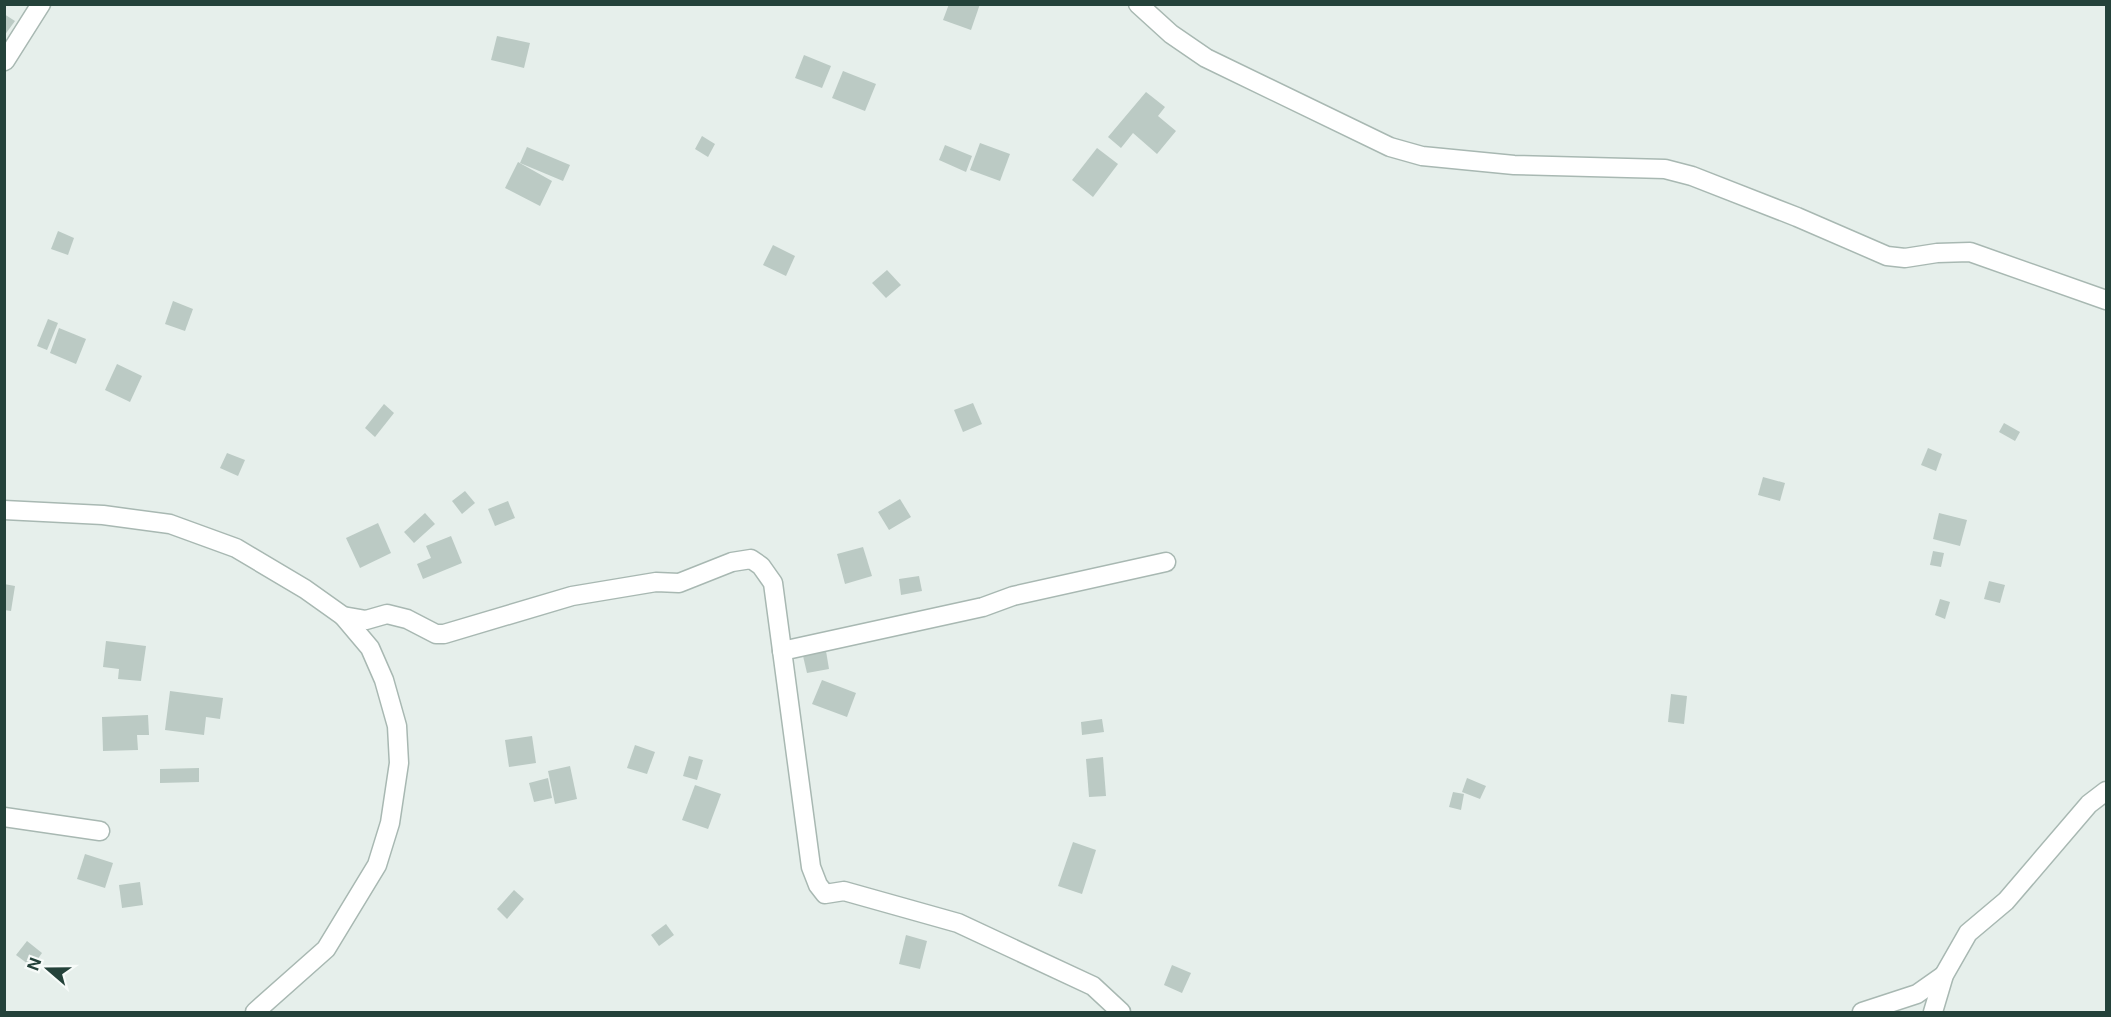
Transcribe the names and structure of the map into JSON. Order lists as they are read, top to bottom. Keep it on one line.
{"north":"left"}
